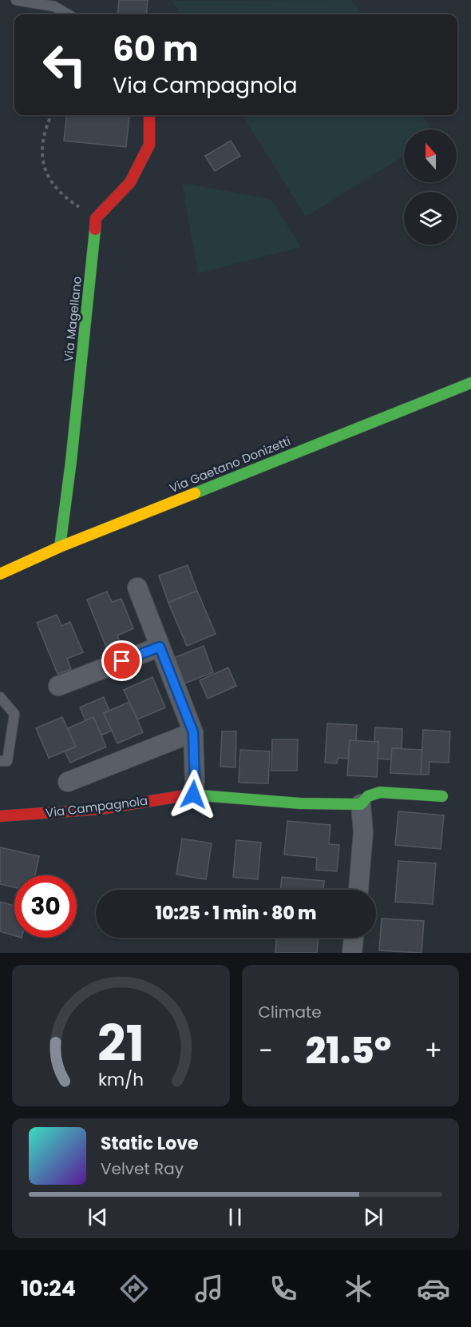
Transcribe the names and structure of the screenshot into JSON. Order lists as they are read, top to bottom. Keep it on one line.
{"streets":{"street":["Via Magellano","Via Gaetano Donizetti","Via Campagnola"]},"crossings":[["Via Magellano","Via Gaetano Donizetti"]],"north":"top","page":{"turn":["60 m","Via Campagnola"],"limit":"30","trip":"10:25 · 1 min · 80 m","tile":"Climate","heat":["−","21.5°","+"],"song":["Static Love","Velvet Ray"],"tabs":"10:24","gauge":["21","km/h"]}}
